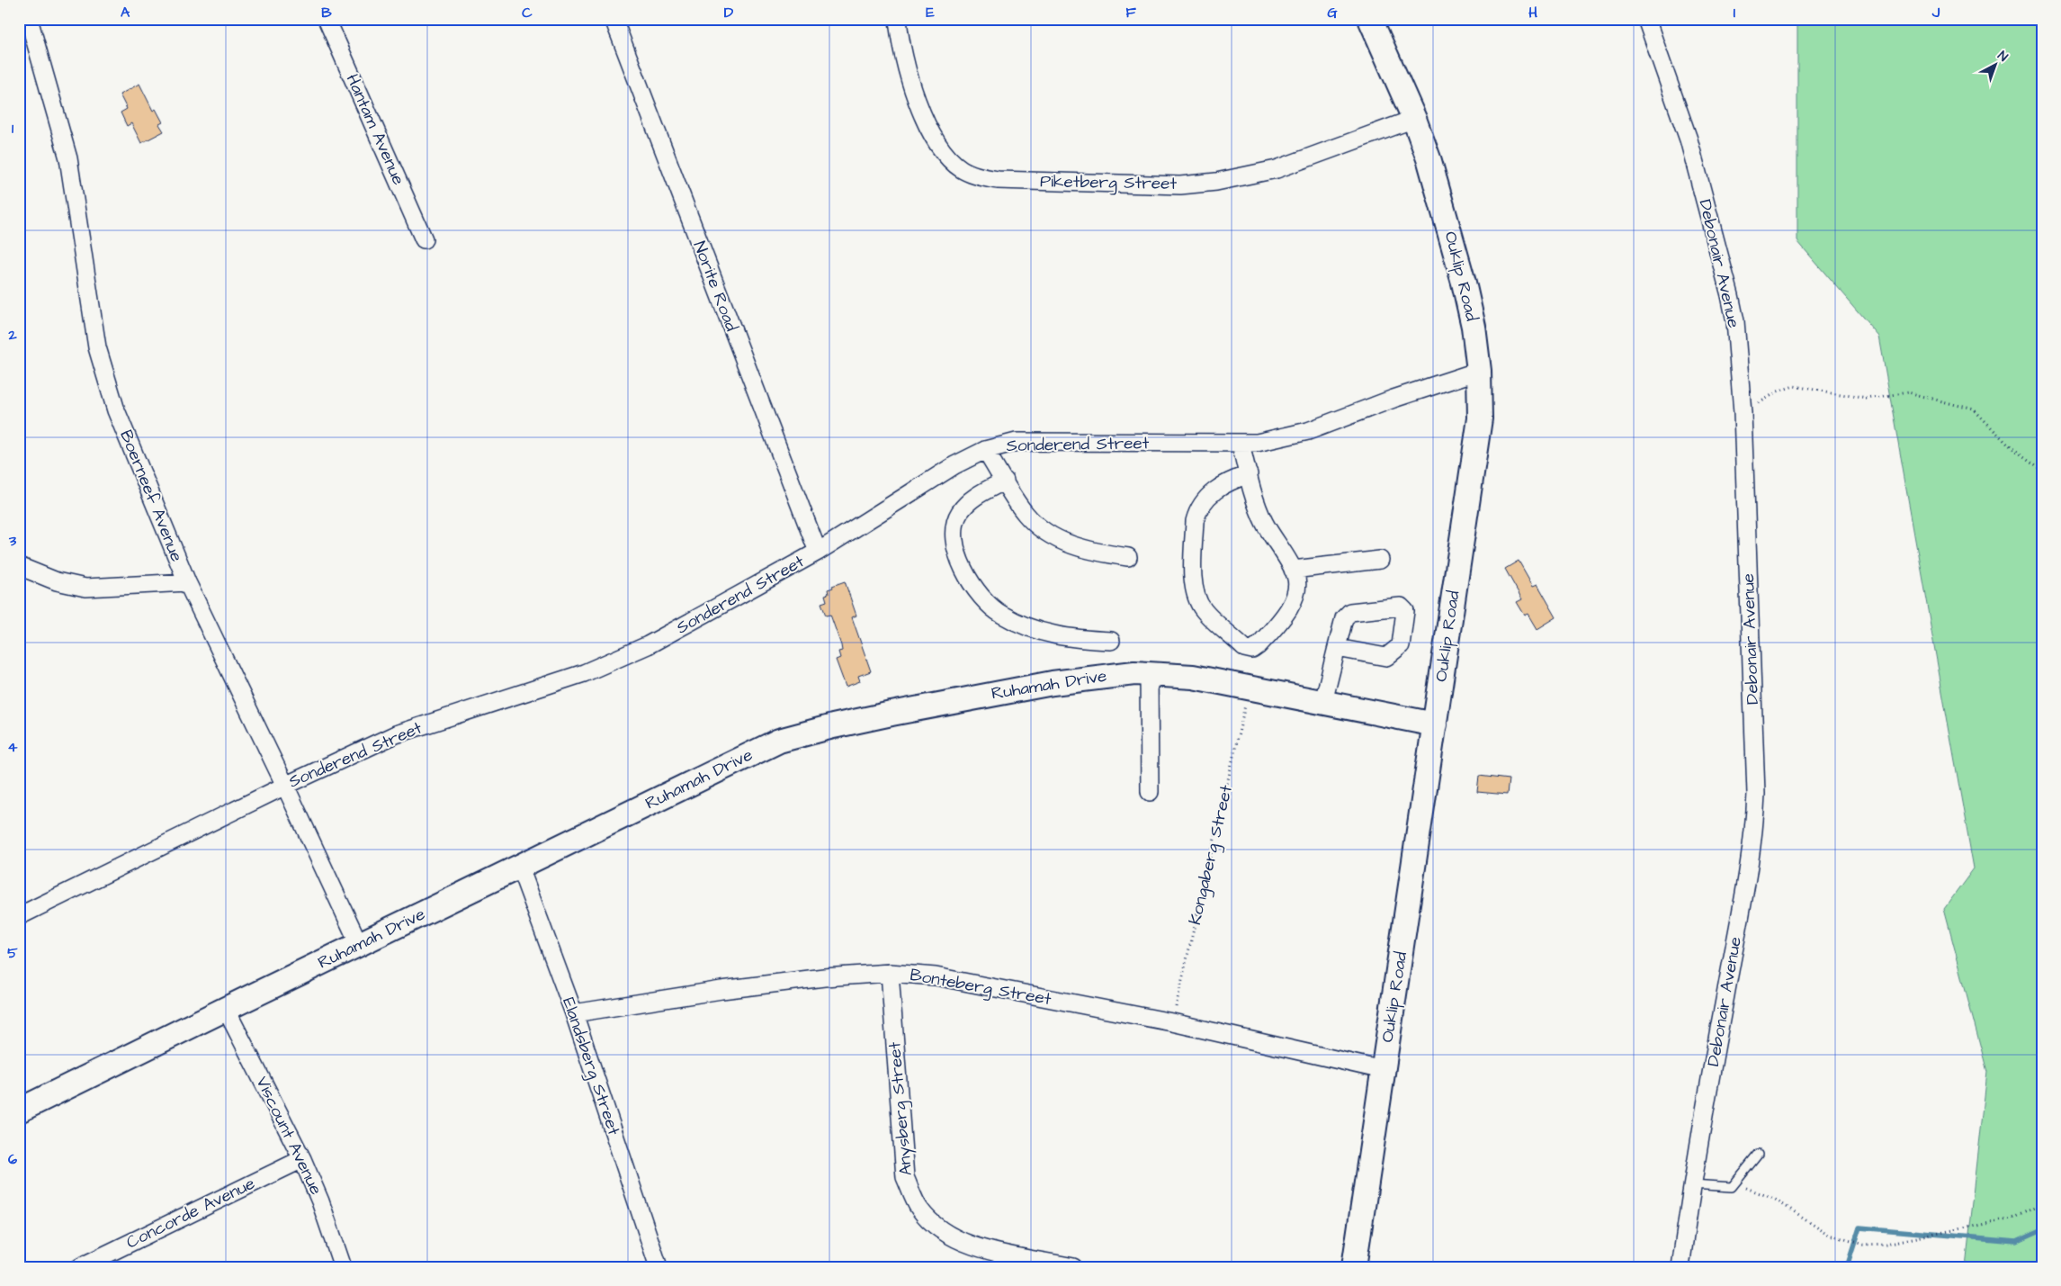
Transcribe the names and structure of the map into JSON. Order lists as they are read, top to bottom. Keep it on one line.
{"streets":{"street":["Hantam Avenue","Piketberg Street","Debonair Avenue","Ouklip Road","Norite Road","Sonderend Street","Boerneef Avenue","Ruhamah Drive","Bonteberg Street","Elandsberg Street","Anysberg Street","Viscount Avenue","Concorde Avenue"],"path":["Kongaberg Street"]},"crossings":[["Piketberg Street","Ouklip Road"],["Ouklip Road","Sonderend Street"],["Ouklip Road","Ruhamah Drive"],["Ouklip Road","Bonteberg Street"],["Norite Road","Sonderend Street"],["Sonderend Street","Boerneef Avenue"],["Boerneef Avenue","Ruhamah Drive"],["Ruhamah Drive","Kongaberg Street"],["Ruhamah Drive","Elandsberg Street"],["Ruhamah Drive","Viscount Avenue"],["Kongaberg Street","Bonteberg Street"],["Bonteberg Street","Elandsberg Street"],["Bonteberg Street","Anysberg Street"],["Viscount Avenue","Concorde Avenue"]],"north":"top right","grid":{"columns":["A","B","C","D","E","F","G","H","I","J"],"rows":["1","2","3","4","5","6"]}}
